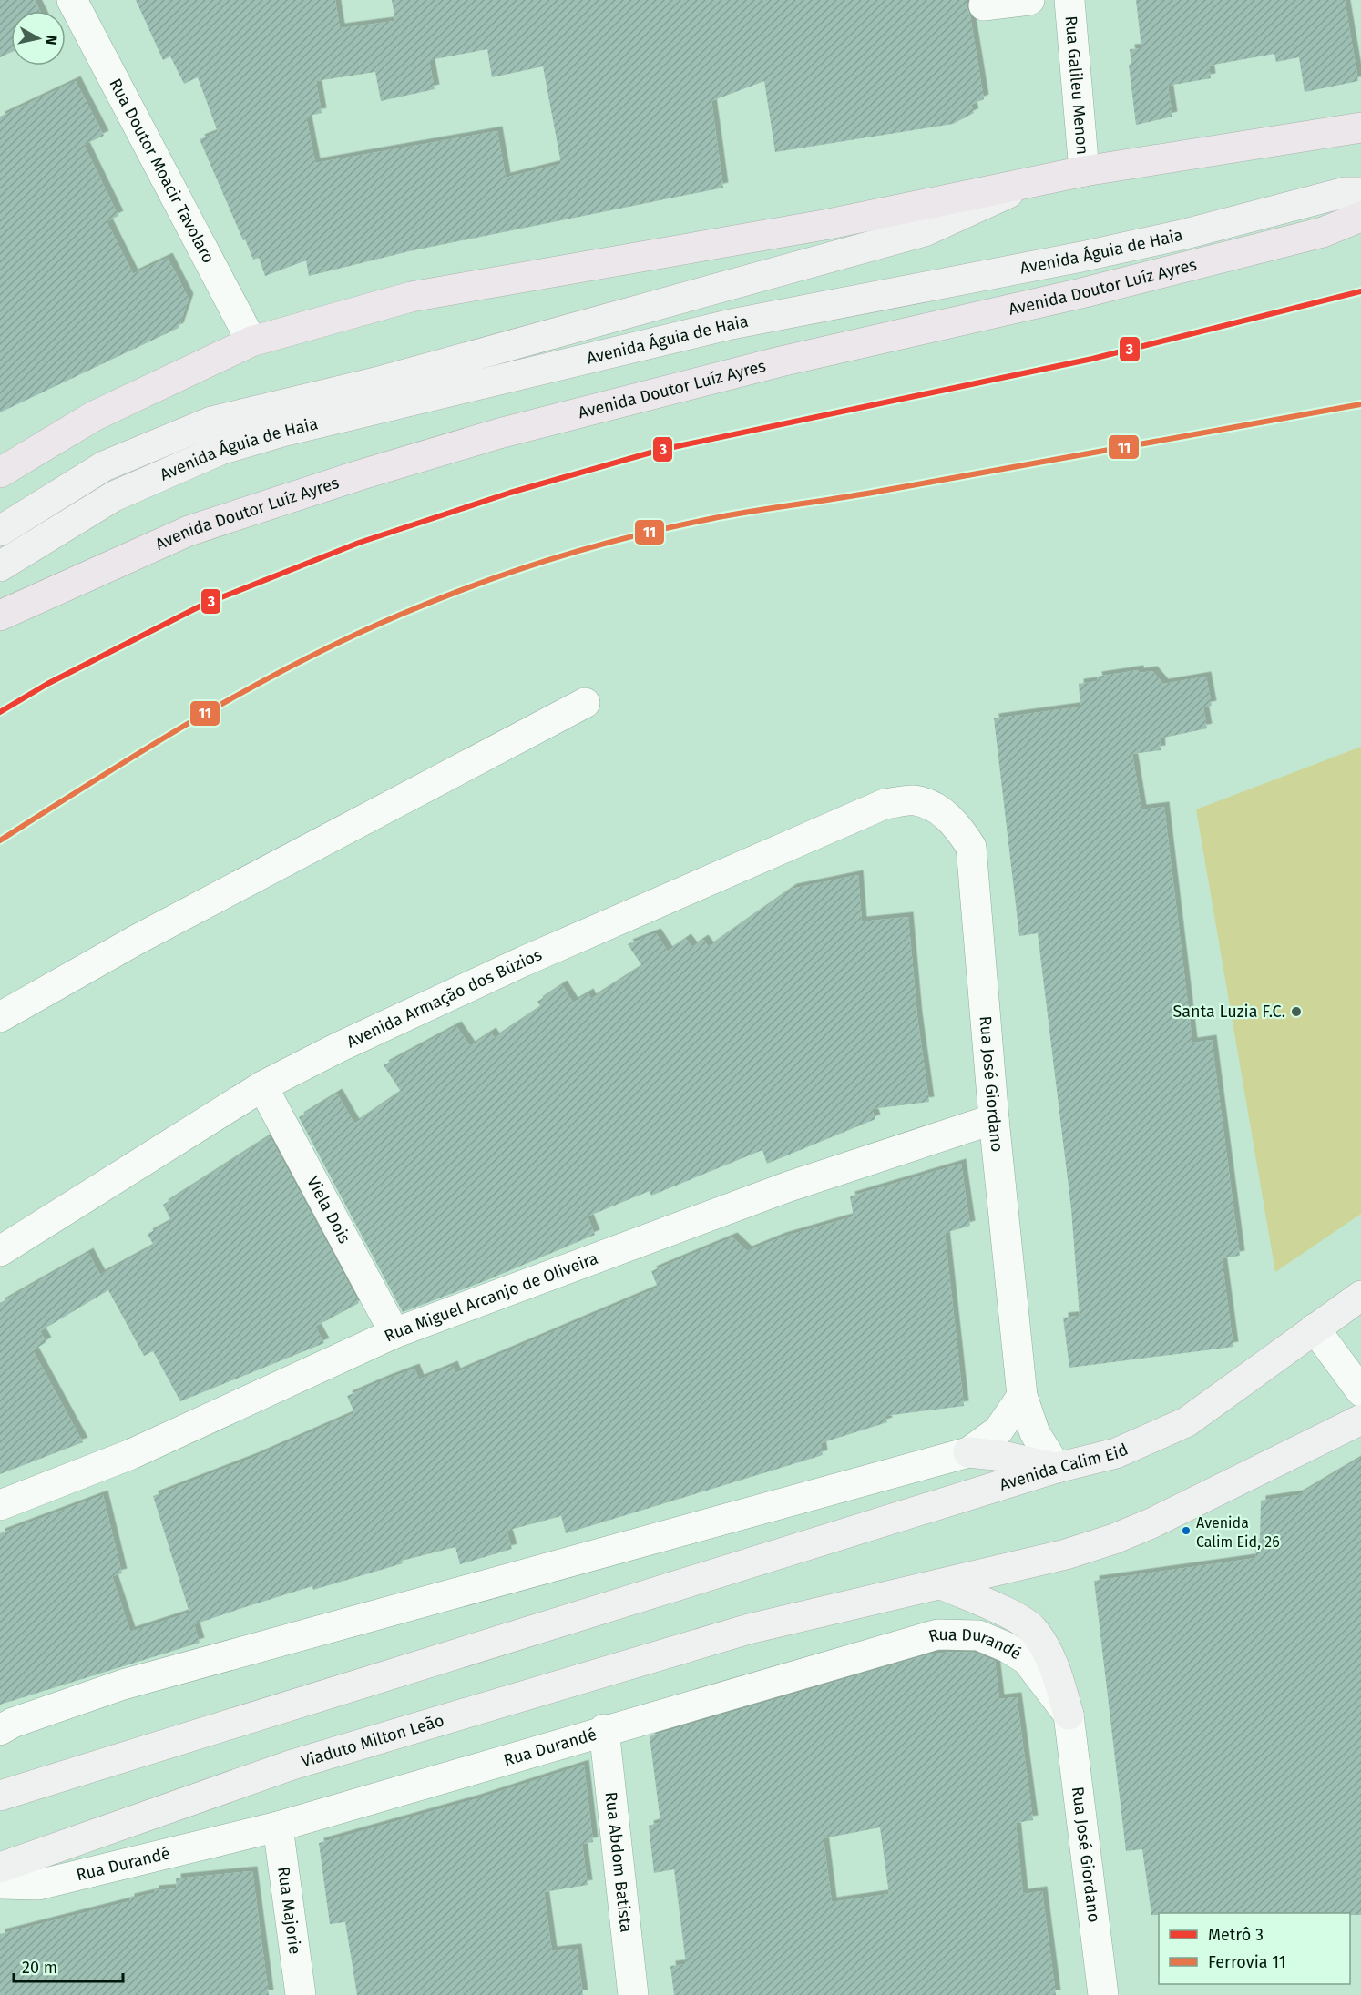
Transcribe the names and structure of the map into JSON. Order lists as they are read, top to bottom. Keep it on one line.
{"streets":{"highway":["Avenida Doutor Luíz Ayres"],"main road":["Avenida Águia de Haia","Avenida Calim Eid","Viaduto Milton Leão"],"street":["Rua Galileu Menon","Rua Doutor Moacir Tavolaro","Avenida Armação dos Búzios","Rua José Giordano","Viela Dois","Rua Miguel Arcanjo de Oliveira","Rua Durandé","Rua Abdom Batista","Rua Majorie"]},"crossings":[["Avenida Armação dos Búzios","Rua José Giordano"],["Avenida Armação dos Búzios","Viela Dois"],["Rua José Giordano","Rua Miguel Arcanjo de Oliveira"],["Rua José Giordano","Avenida Calim Eid"],["Rua José Giordano","Rua Durandé"],["Viela Dois","Rua Miguel Arcanjo de Oliveira"],["Rua Durandé","Rua Abdom Batista"],["Rua Durandé","Rua Majorie"]],"places":["Santa Luzia F.C.","Avenida Calim Eid, 26"],"lines":["metro line 3","rail line 11"],"legend":["Metrô 3","Ferrovia 11"],"scale_bar":"20 m","north":"right"}
